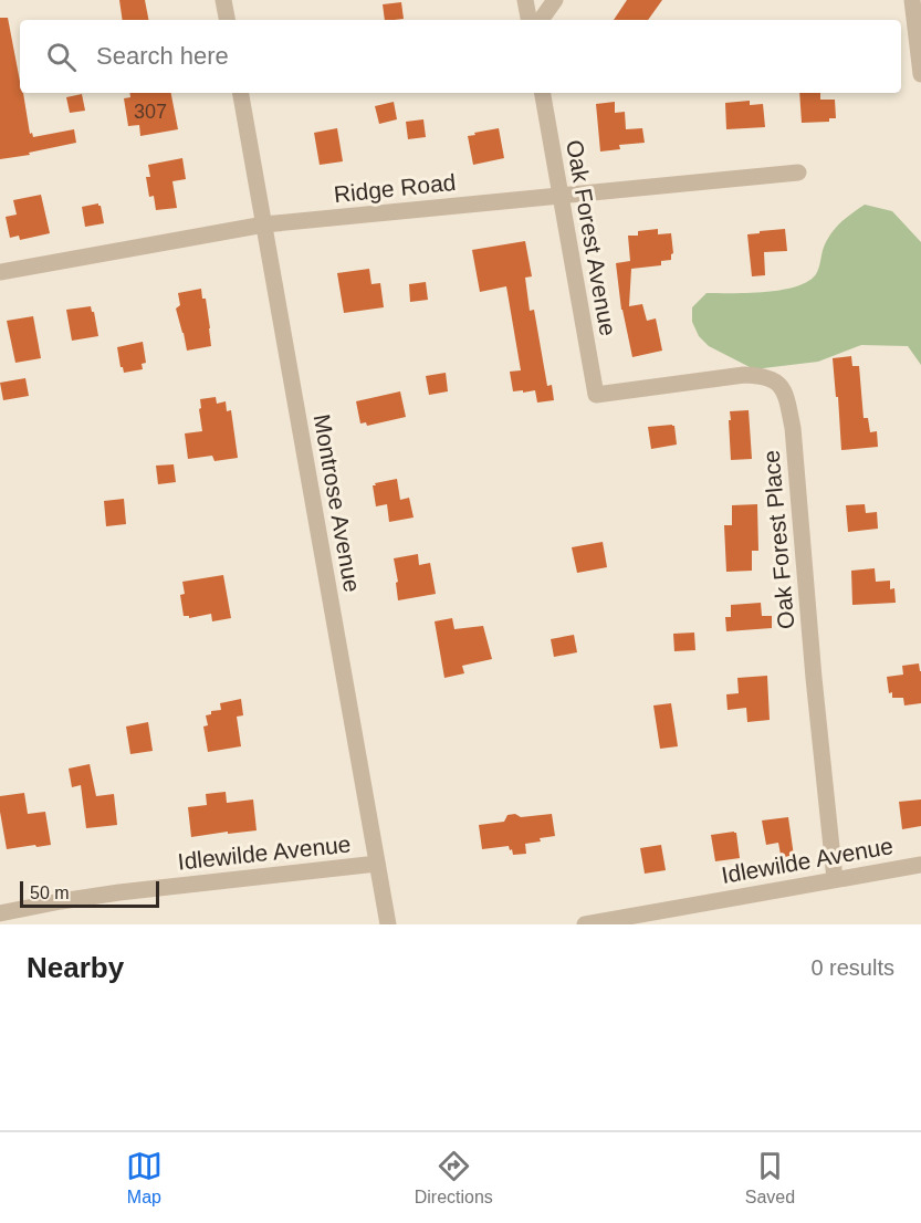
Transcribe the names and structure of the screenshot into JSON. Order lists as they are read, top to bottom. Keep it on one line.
{"streets":{"street":["Ridge Road","Oak Forest Avenue","Montrose Avenue","Oak Forest Place","Idlewilde Avenue"]},"crossings":[["Ridge Road","Oak Forest Avenue"],["Ridge Road","Montrose Avenue"],["Oak Forest Avenue","Oak Forest Place"],["Montrose Avenue","Idlewilde Avenue"],["Oak Forest Place","Idlewilde Avenue"]],"house_numbers":["307"],"scale_bar":"50 m","page":{"search":"Search here","scale":"50 m","heading":["Nearby","0 results"],"nav":["Map","Directions","Saved"]}}
